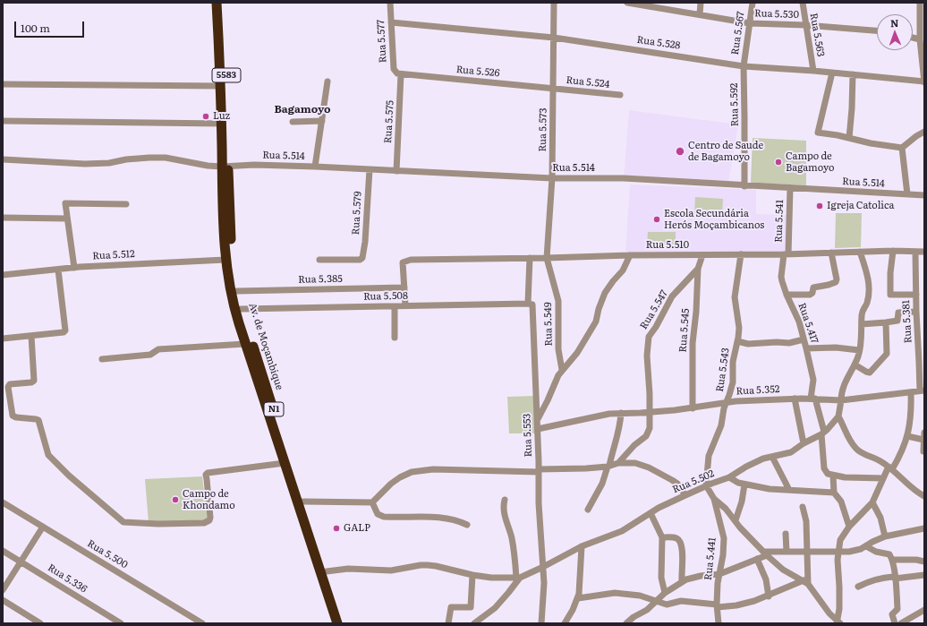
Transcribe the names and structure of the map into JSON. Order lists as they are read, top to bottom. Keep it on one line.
{"streets":{"highway":["5583","Av. de Moçambique","N1"],"street":["Rua 5.530","Rua 5.567","Rua 5.563","Rua 5.577","Rua 5.528","Rua 5.526","Rua 5.524","Rua 5.592","Rua 5.575","Rua 5.573","Rua 5.514","Rua 5.579","Rua 5.541","Rua 5.510","Rua 5.512","Rua 5.385","Rua 5.508","Rua 5.547","Rua 5.381","Rua 5.417","Rua 5.549","Rua 5.545","Rua 5.543","Rua 5.352","Rua 5.553","Rua 5.502","Rua 5.500","Rua 5.441","Rua 5.336"]},"crossings":[["Rua 5.530","Rua 5.567"],["Rua 5.530","Rua 5.563"],["Rua 5.567","Rua 5.528"],["Rua 5.567","Rua 5.592"],["Rua 5.563","Rua 5.528"],["Rua 5.577","Rua 5.528"],["Rua 5.577","Rua 5.526"],["Rua 5.577","Rua 5.575"],["Rua 5.528","Rua 5.592"],["Rua 5.528","Rua 5.573"],["Rua 5.526","Rua 5.524"],["Rua 5.526","Rua 5.575"],["Rua 5.526","Rua 5.573"],["Rua 5.524","Rua 5.573"],["Rua 5.592","Rua 5.514"],["Rua 5.575","Rua 5.514"],["Rua 5.573","Rua 5.514"],["Rua 5.573","Rua 5.510"],["Rua 5.573","Rua 5.549"],["Rua 5.514","Rua 5.579"],["Rua 5.514","Rua 5.541"],["Rua 5.514","Av. de Moçambique"],["Rua 5.541","Rua 5.510"],["Rua 5.541","Rua 5.417"],["Rua 5.510","Rua 5.385"],["Rua 5.510","Rua 5.381"],["Rua 5.510","Rua 5.417"],["Rua 5.510","Rua 5.549"],["Rua 5.510","Rua 5.545"],["Rua 5.510","Rua 5.543"],["Rua 5.510","Rua 5.553"],["Rua 5.512","Av. de Moçambique"],["Rua 5.385","Av. de Moçambique"],["Rua 5.508","Av. de Moçambique"],["Rua 5.508","Rua 5.553"],["Rua 5.547","Rua 5.545"],["Rua 5.547","Rua 5.352"],["Rua 5.417","Rua 5.352"],["Rua 5.545","Rua 5.352"],["Rua 5.543","Rua 5.352"],["Rua 5.543","Rua 5.502"],["Rua 5.352","Rua 5.553"],["Rua 5.553","Rua 5.502"]],"districts":["Bagamoyo"],"places":["Luz","Centro de Saude de Bagamoyo","Campo de Bagamoyo","Igreja Catolica","Escola Secundária Herós Moçambicanos","Campo de Khondamo","GALP"],"scale_bar":"100 m","north":"top"}
